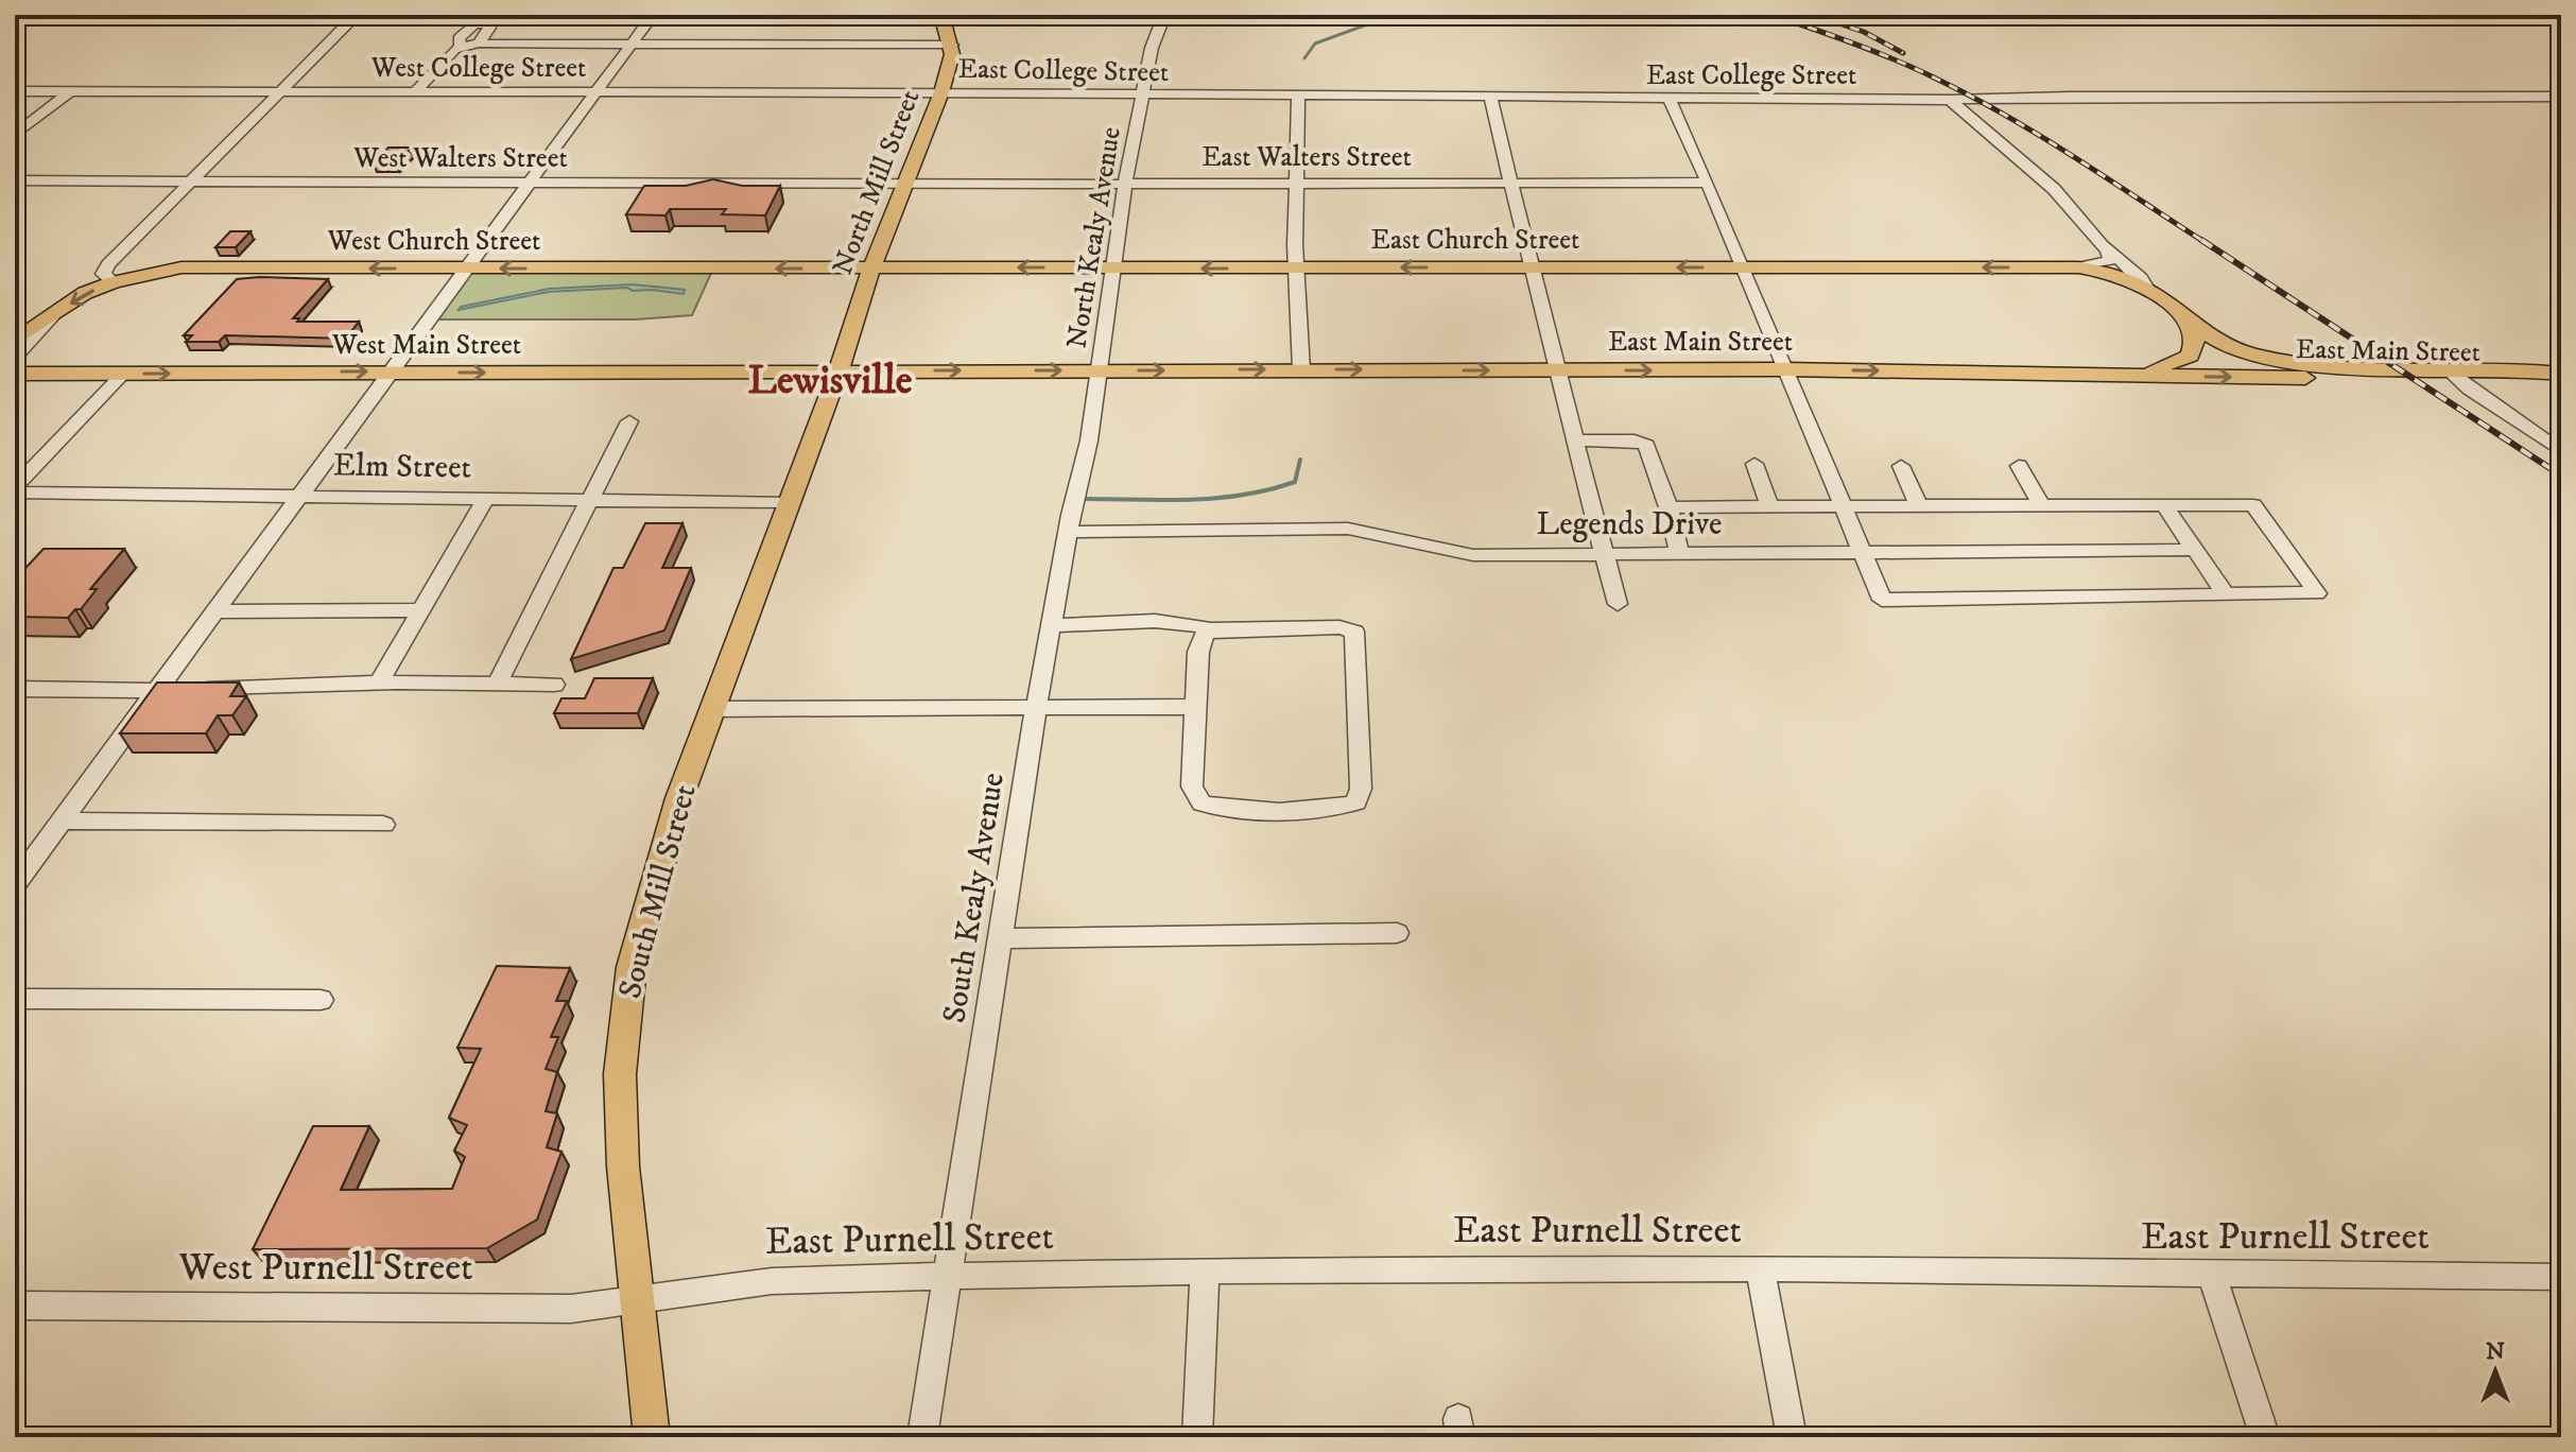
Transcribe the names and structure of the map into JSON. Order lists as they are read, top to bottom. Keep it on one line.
{"streets":{"main road":["North Mill Street","East Church Street","West Church Street","East Main Street","West Main Street","South Mill Street"],"street":["West College Street","East College Street","East Walters Street","West Walters Street","North Kealy Avenue","Elm Street","Legends Drive","South Kealy Avenue","East Purnell Street","West Purnell Street"]},"crossings":[["West College Street","East College Street"],["West College Street","North Mill Street"],["East College Street","North Mill Street"],["East College Street","North Kealy Avenue"],["East Walters Street","West Walters Street"],["East Walters Street","North Mill Street"],["East Walters Street","North Kealy Avenue"],["West Walters Street","North Mill Street"],["North Mill Street","East Church Street"],["North Mill Street","West Church Street"],["North Mill Street","East Main Street"],["North Mill Street","West Main Street"],["North Mill Street","South Mill Street"],["North Kealy Avenue","East Church Street"],["North Kealy Avenue","East Main Street"],["North Kealy Avenue","South Kealy Avenue"],["East Church Street","West Church Street"],["East Church Street","East Main Street"],["East Main Street","West Main Street"],["East Main Street","South Mill Street"],["East Main Street","South Kealy Avenue"],["West Main Street","South Mill Street"],["Elm Street","South Mill Street"],["Legends Drive","South Kealy Avenue"],["South Mill Street","East Purnell Street"],["South Mill Street","West Purnell Street"],["South Kealy Avenue","East Purnell Street"],["East Purnell Street","West Purnell Street"]],"one_way":["East Church Street","West Church Street","East Main Street","West Main Street"],"districts":["Lewisville"],"north":"top"}
